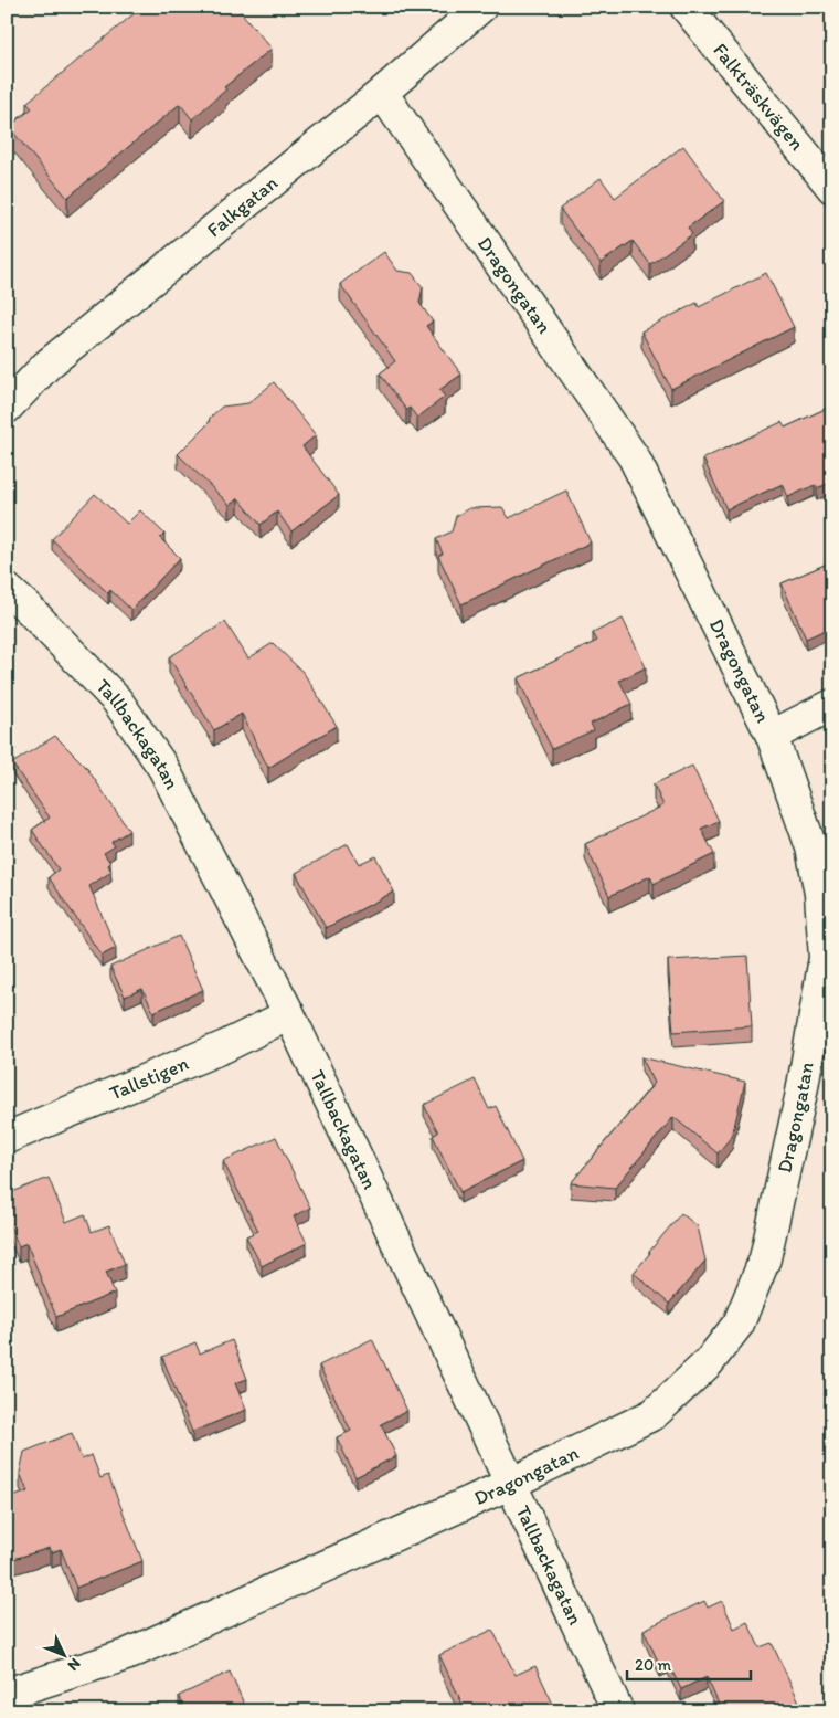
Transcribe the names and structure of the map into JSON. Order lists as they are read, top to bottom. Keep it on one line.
{"streets":{"street":["Falkträskvägen","Falkgatan","Dragongatan","Tallbackagatan","Tallstigen"]},"crossings":[["Falkgatan","Dragongatan"],["Dragongatan","Tallbackagatan"],["Tallbackagatan","Tallstigen"]],"scale_bar":"20 m","north":"bottom right"}
